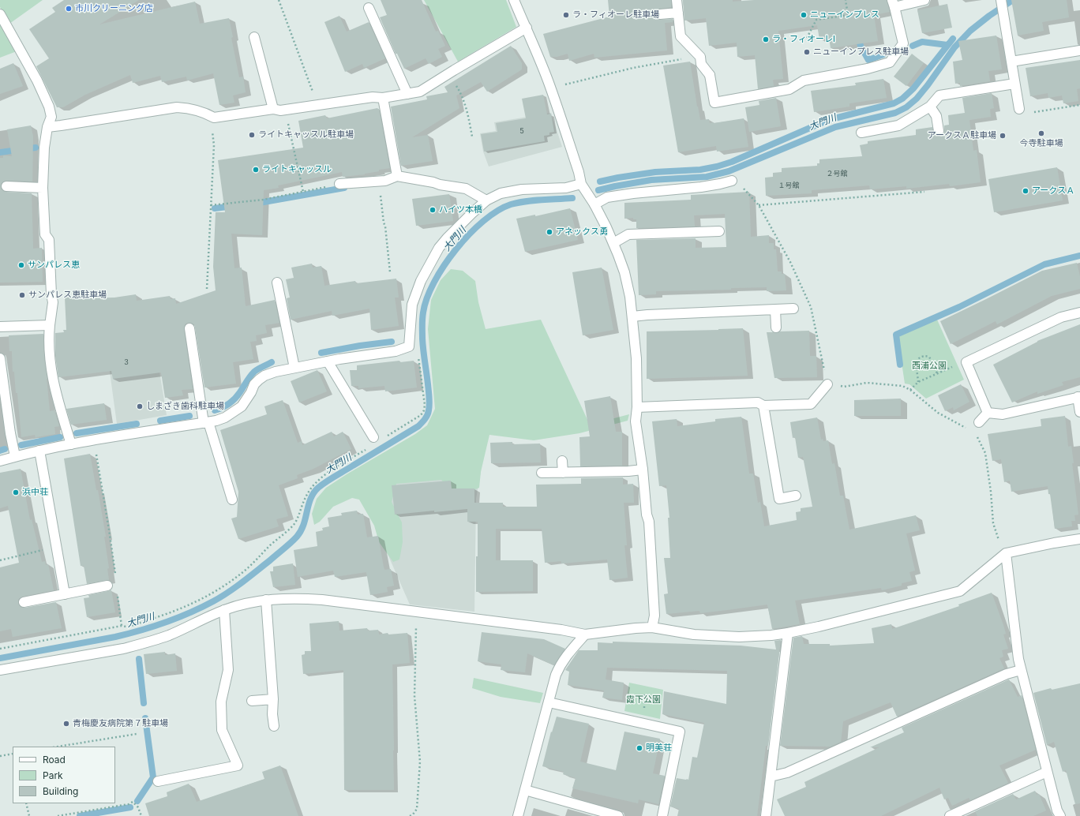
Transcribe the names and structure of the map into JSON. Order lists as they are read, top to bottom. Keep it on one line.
{"water":["大門川"],"parks":["西浦公園","霞下公園"],"places":["市川クリーニング店","ラ・フィオーレ駐車場","ニューインプレス","ラ・フィオーレⅠ","ニューインプレス駐車場","今寺駐車場","ライトキャッスル駐車場","アークスＡ駐車場","ライトキャッスル","アークスＡ","ハイツ本橋","アネックス勇","サンパレス恵","サンパレス恵駐車場","しまざき歯科駐車場","浜中荘","青梅慶友病院第７駐車場","明美荘"],"house_numbers":["5","２号館","１号館","3"],"legend":["Road","Park","Building"]}
